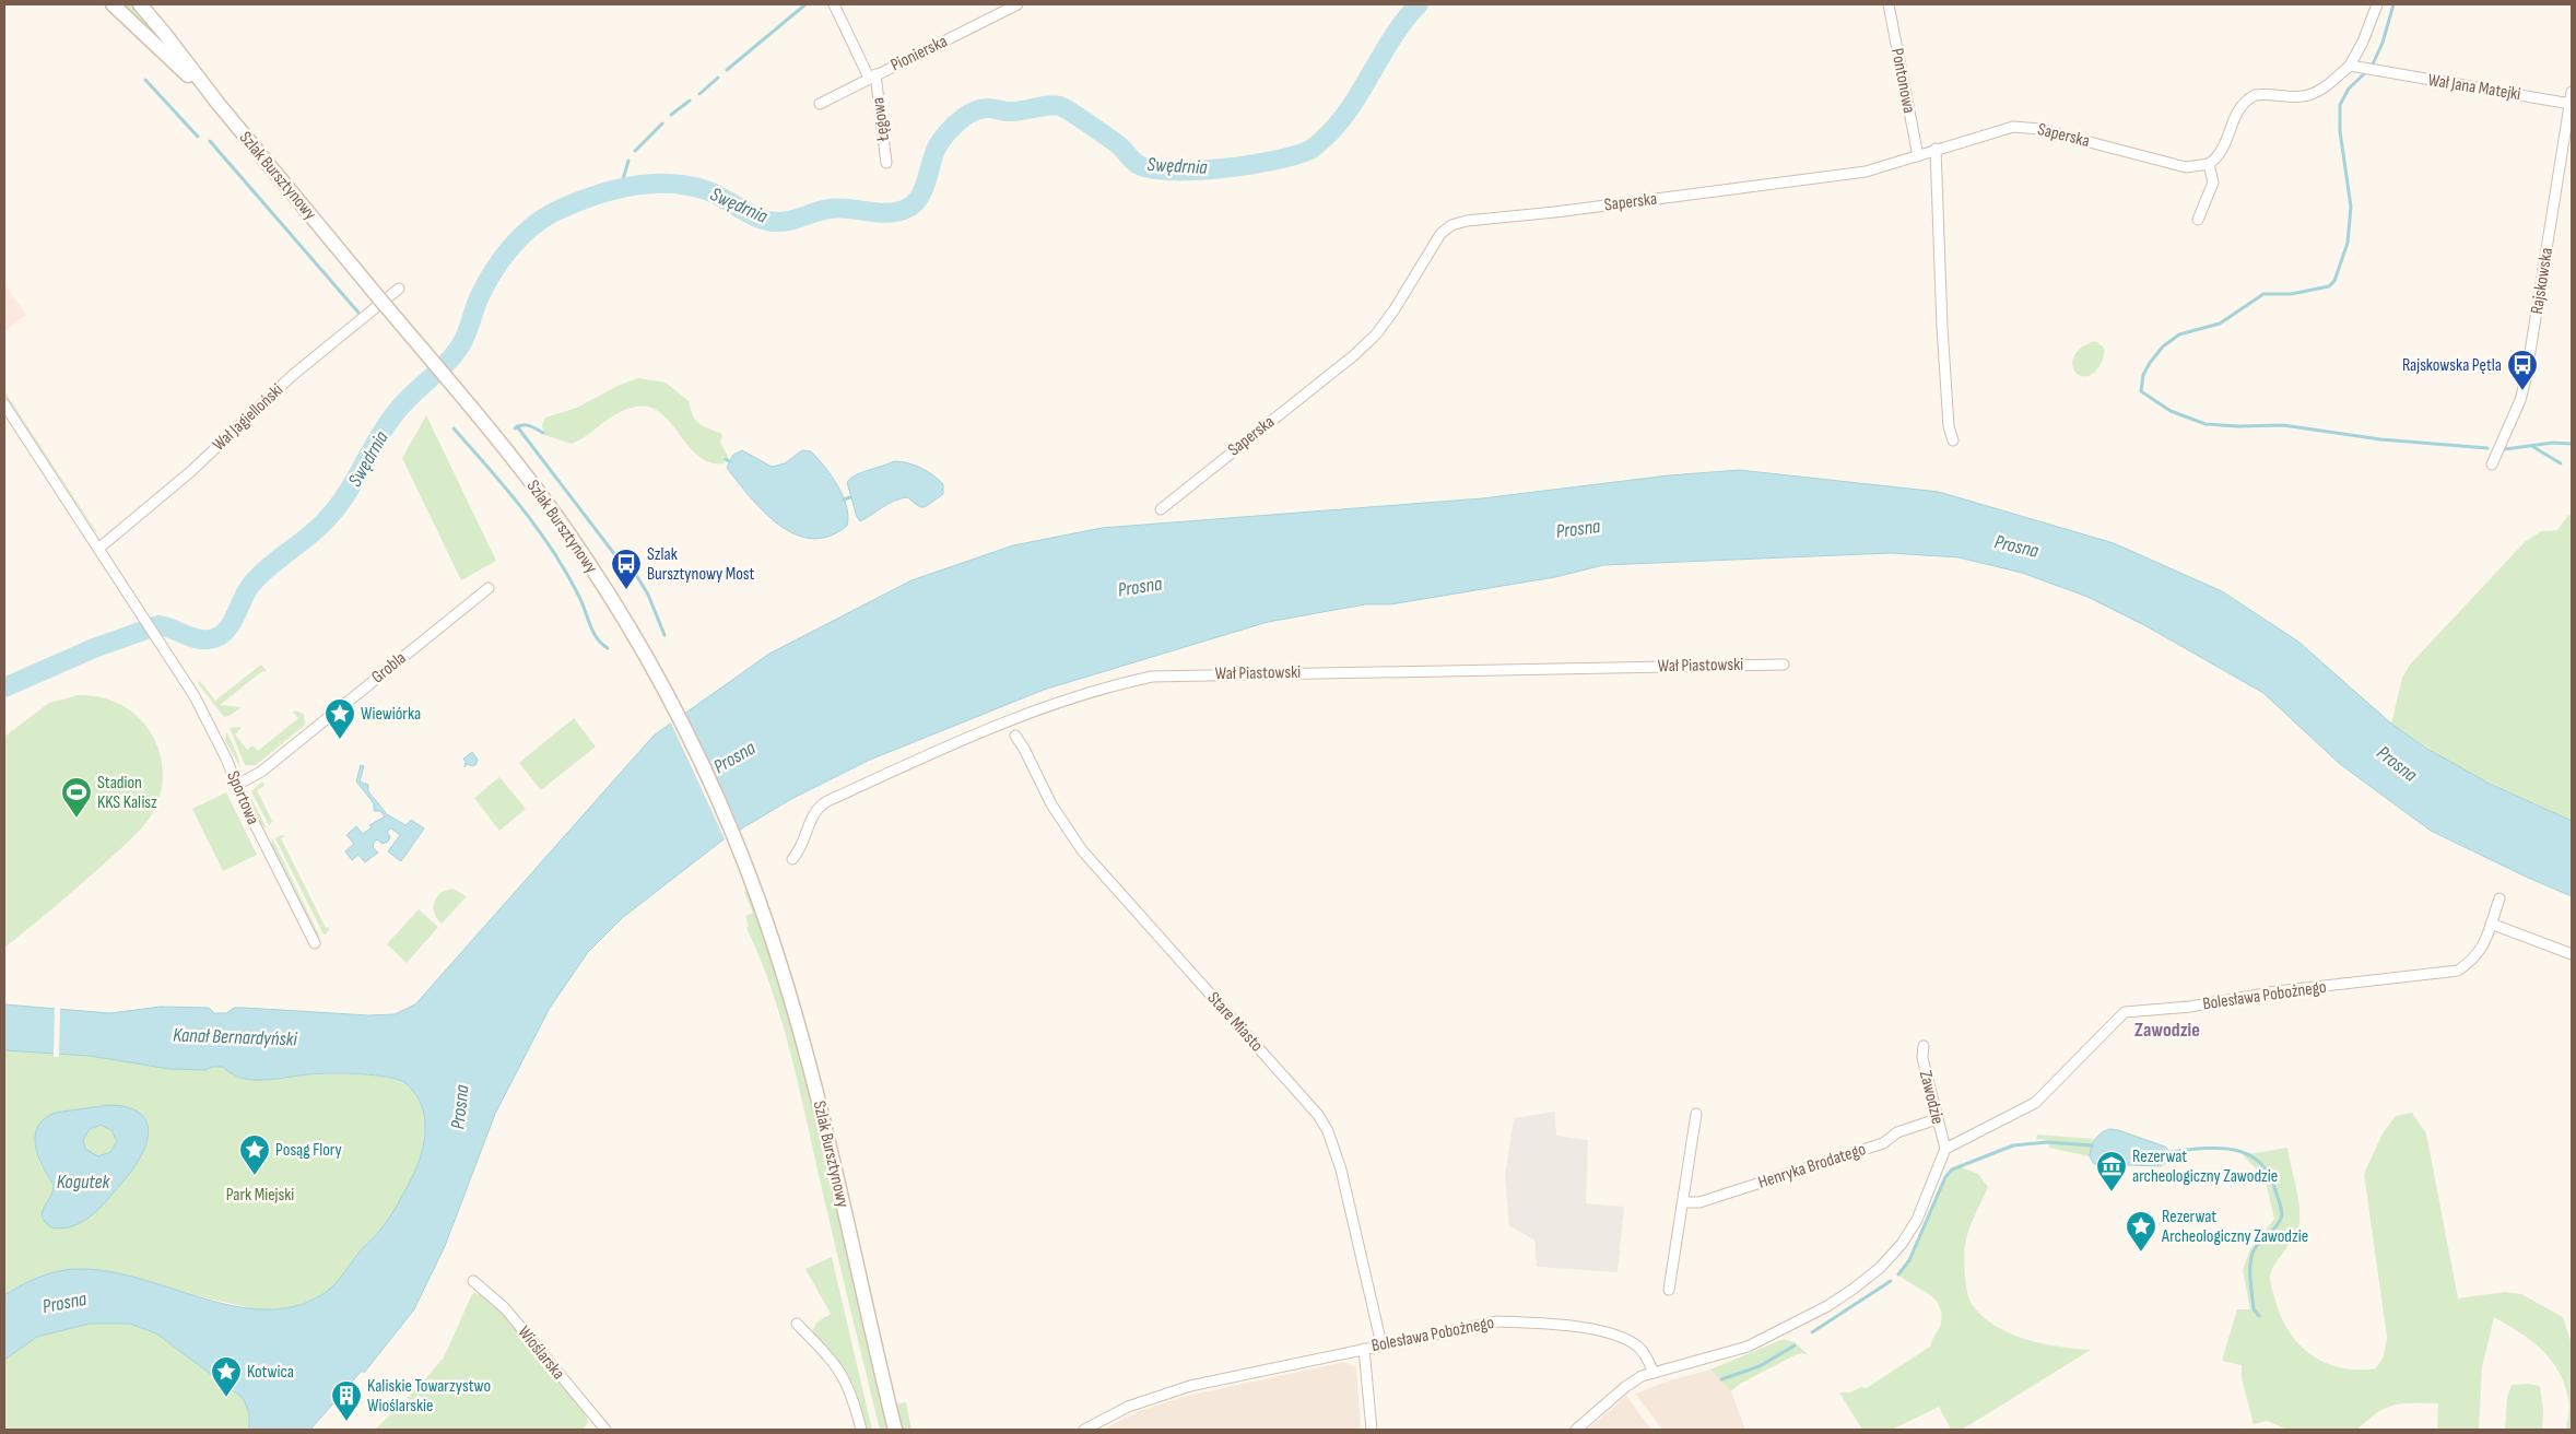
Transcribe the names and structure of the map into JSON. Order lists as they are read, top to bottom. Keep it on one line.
{"streets":{"main road":["Szlak Bursztynowy"],"street":["Pionierska","Pontonowa","Wał Jana Matejki","Łęgowa","Saperska","Rajskowska","Wał Jagielloński","Wał Piastowski","Grobla","Sportowa","Bolesława Pobożnego","Stare Miasto","Zawodzie","Henryka Brodatego","Wioślarska"]},"crossings":[["Pionierska","Łęgowa"],["Pontonowa","Saperska"],["Wał Jana Matejki","Rajskowska"],["Wał Jagielloński","Sportowa"],["Grobla","Sportowa"],["Bolesława Pobożnego","Stare Miasto"],["Bolesława Pobożnego","Zawodzie"],["Zawodzie","Henryka Brodatego"]],"districts":["Zawodzie"],"water":["Swędrnia","Prosna","Kanał Bernardyński","Kogutek"],"parks":["Park Miejski"],"places":{"bus stop":["Rajskowska Pętla","Szlak Bursztynowy Most"],"place":["Wiewiórka","Posąg Flory","Rezerwat Archeologiczny Zawodzie","Kotwica"],"sports":["Stadion KKS Kalisz"],"museum":["Rezerwat archeologiczny Zawodzie"],"building":["Kaliskie Towarzystwo Wioślarskie"]}}
